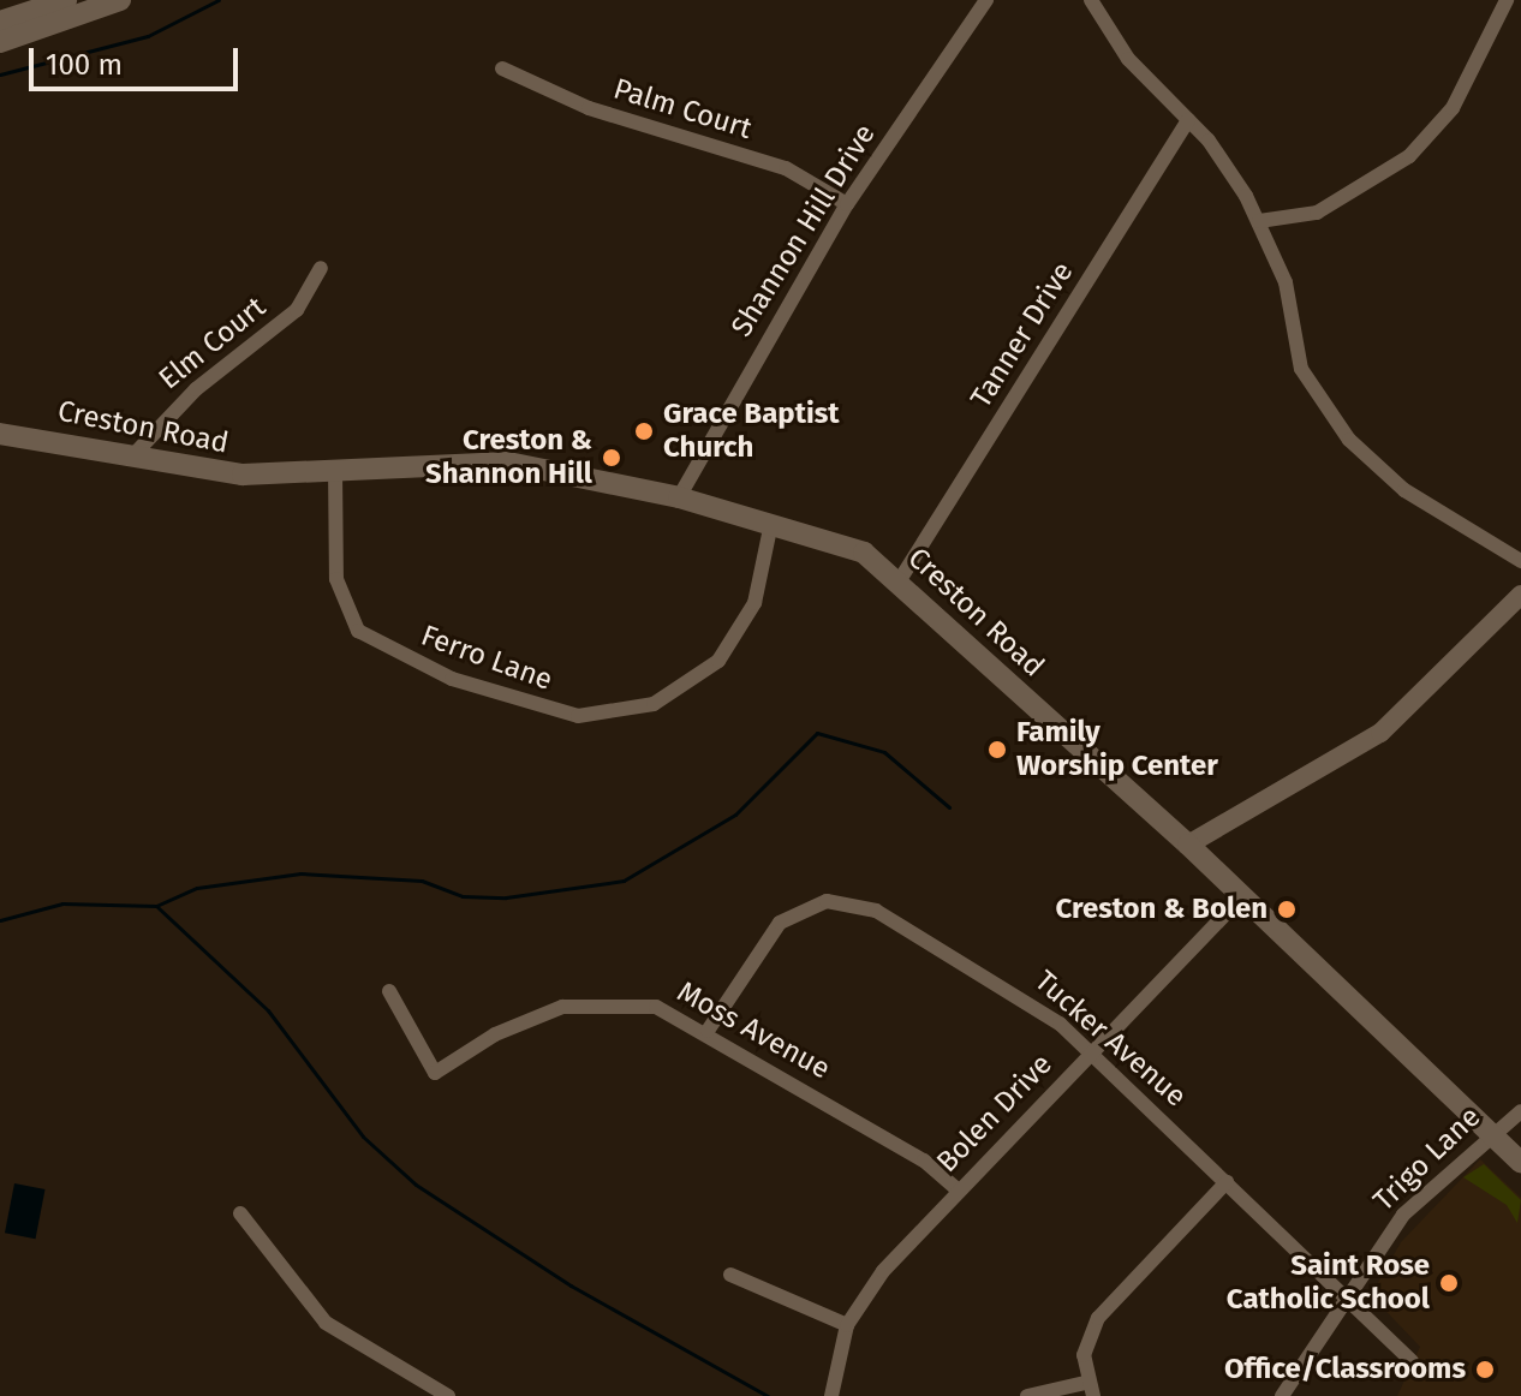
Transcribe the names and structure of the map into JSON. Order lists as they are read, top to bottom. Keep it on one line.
{"streets":{"main road":["Creston Road"],"street":["Palm Court","Shannon Hill Drive","Tanner Drive","Elm Court","Ferro Lane","Moss Avenue","Tucker Avenue","Bolen Drive","Trigo Lane"]},"crossings":[["Palm Court","Shannon Hill Drive"],["Shannon Hill Drive","Creston Road"],["Tanner Drive","Creston Road"],["Elm Court","Creston Road"],["Creston Road","Ferro Lane"],["Creston Road","Bolen Drive"],["Creston Road","Trigo Lane"],["Moss Avenue","Tucker Avenue"],["Moss Avenue","Bolen Drive"],["Tucker Avenue","Bolen Drive"],["Tucker Avenue","Trigo Lane"]],"places":["Grace Baptist Church","Creston & Shannon Hill","Family Worship Center","Creston & Bolen","Saint Rose Catholic School","Office/Classrooms"],"scale_bar":"100 m"}
